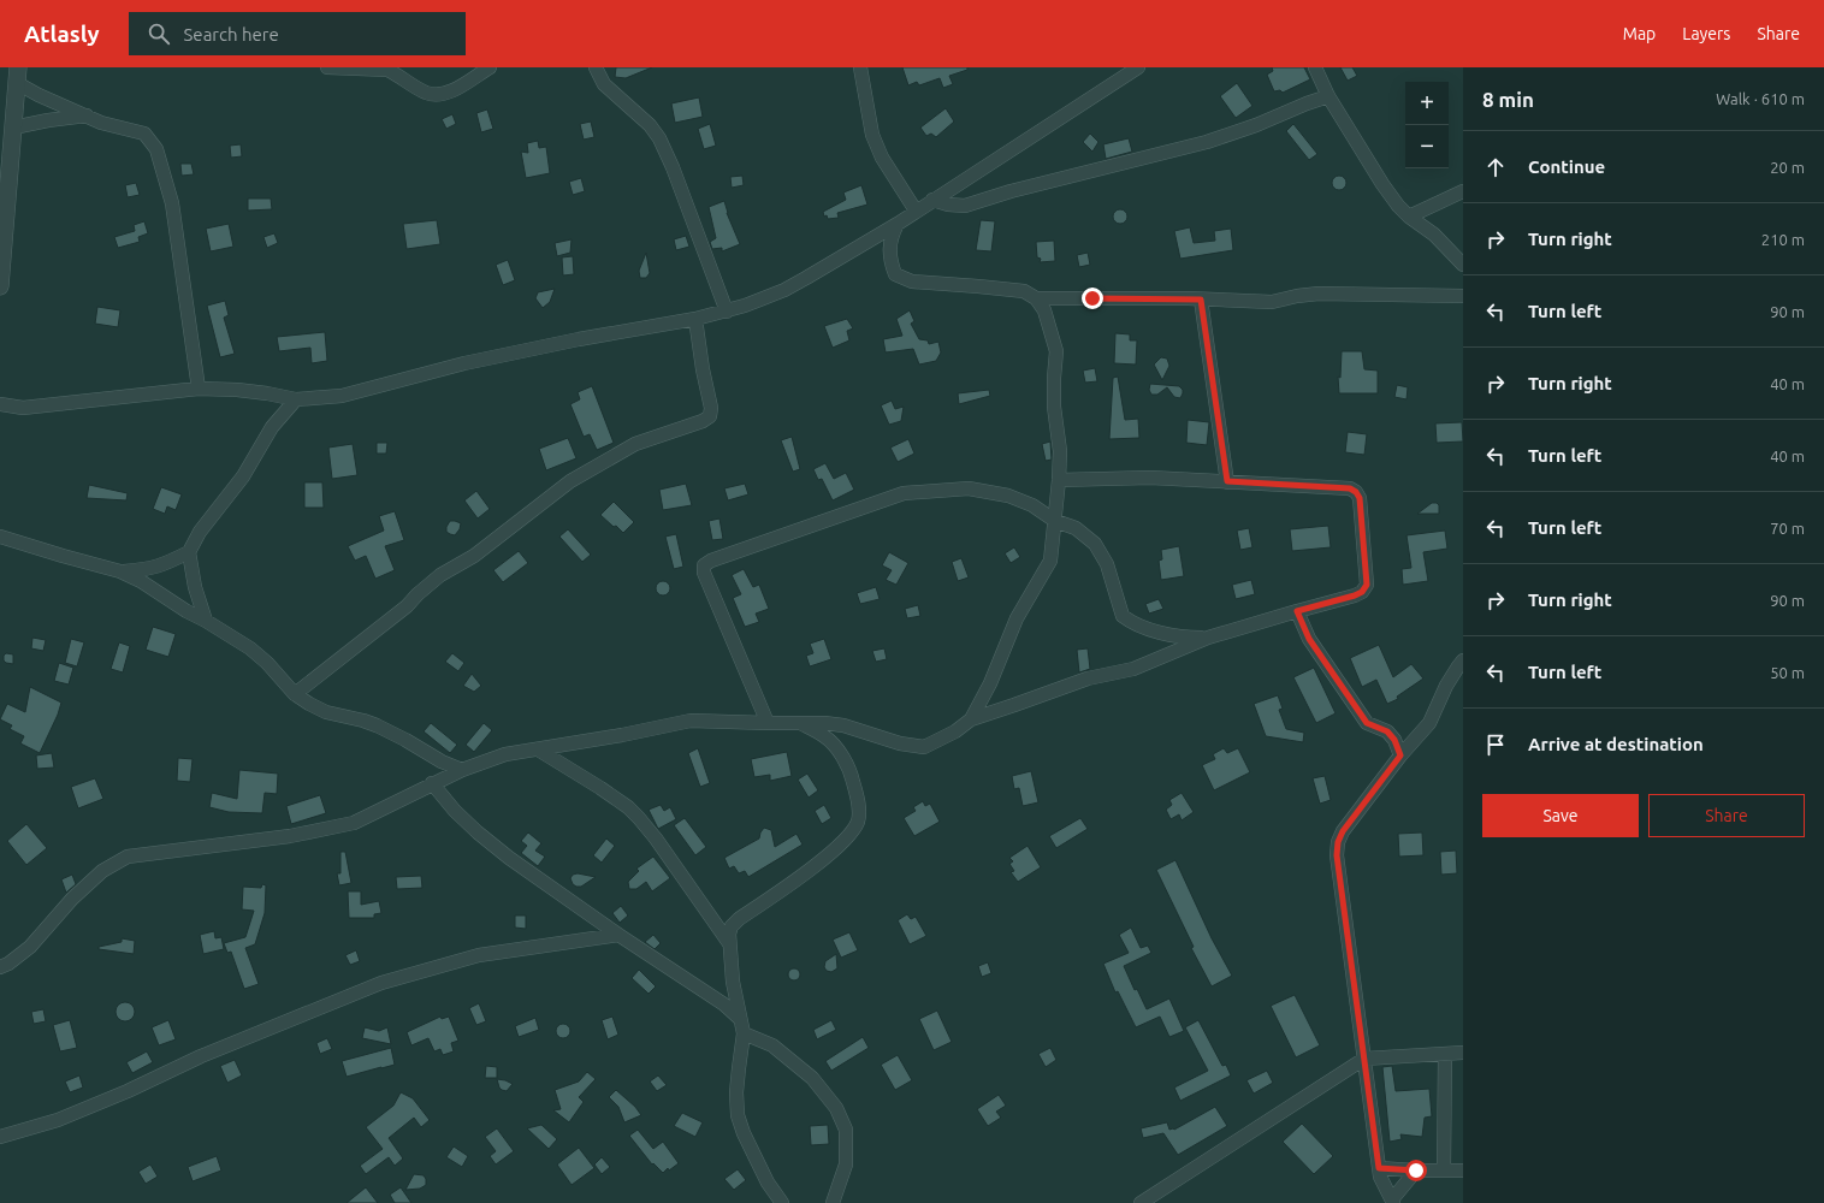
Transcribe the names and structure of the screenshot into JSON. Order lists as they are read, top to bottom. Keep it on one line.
{"page":{"header":"Atlasly","search":"Search here","nav":["Map","Layers","Share"],"heading":["8 min","Walk · 610 m"],"map_buttons":["+","−"],"list":[["Continue","20 m"],["Turn right","210 m"],["Turn left","90 m"],["Turn right","40 m"],["Turn left","40 m"],["Turn left","70 m"],["Turn right","90 m"],["Turn left","50 m"],"Arrive at destination"],"buttons":["Save","Share"]}}
